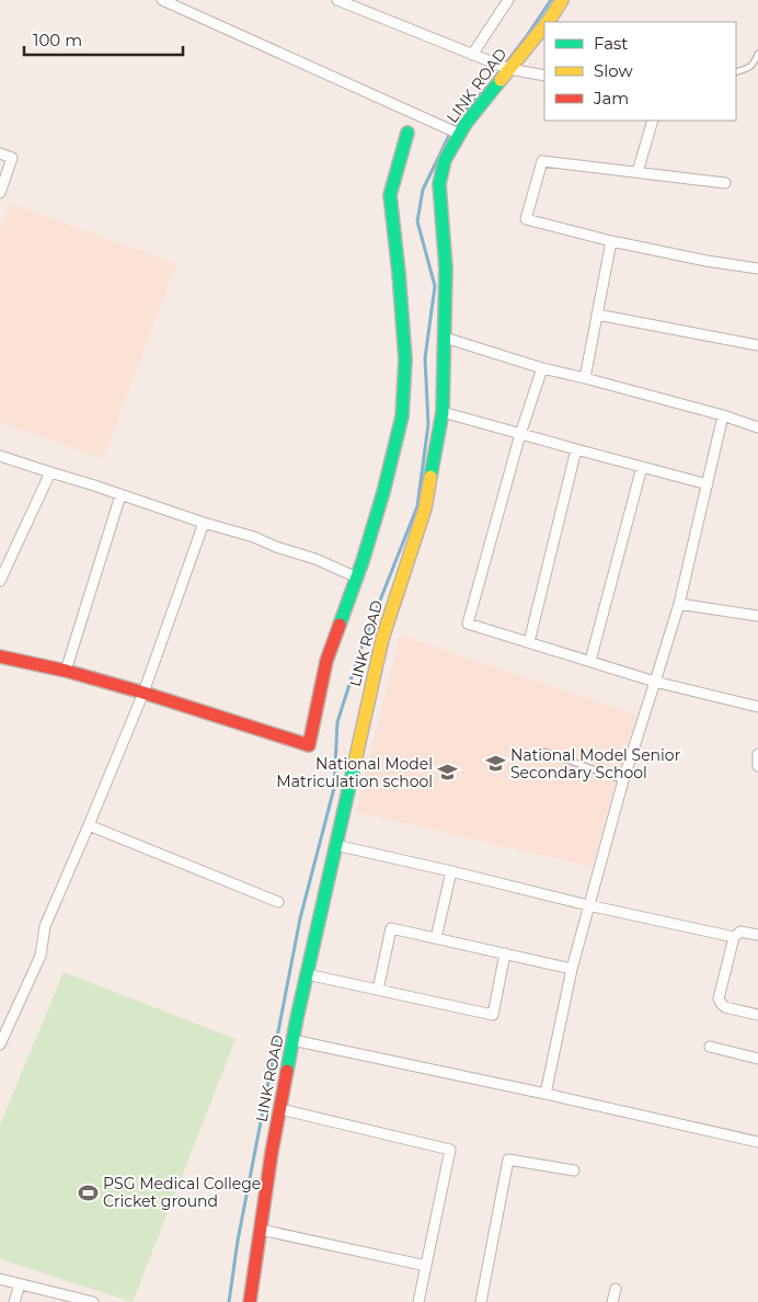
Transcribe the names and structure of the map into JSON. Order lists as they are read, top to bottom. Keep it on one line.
{"streets":{"street":["LINK ROAD"]},"places":{"school or university":["National Model Senior Secondary School","National Model Matriculation school"],"sports":["PSG Medical College Cricket ground"]},"legend":["Fast","Slow","Jam"],"scale_bar":"100 m"}
